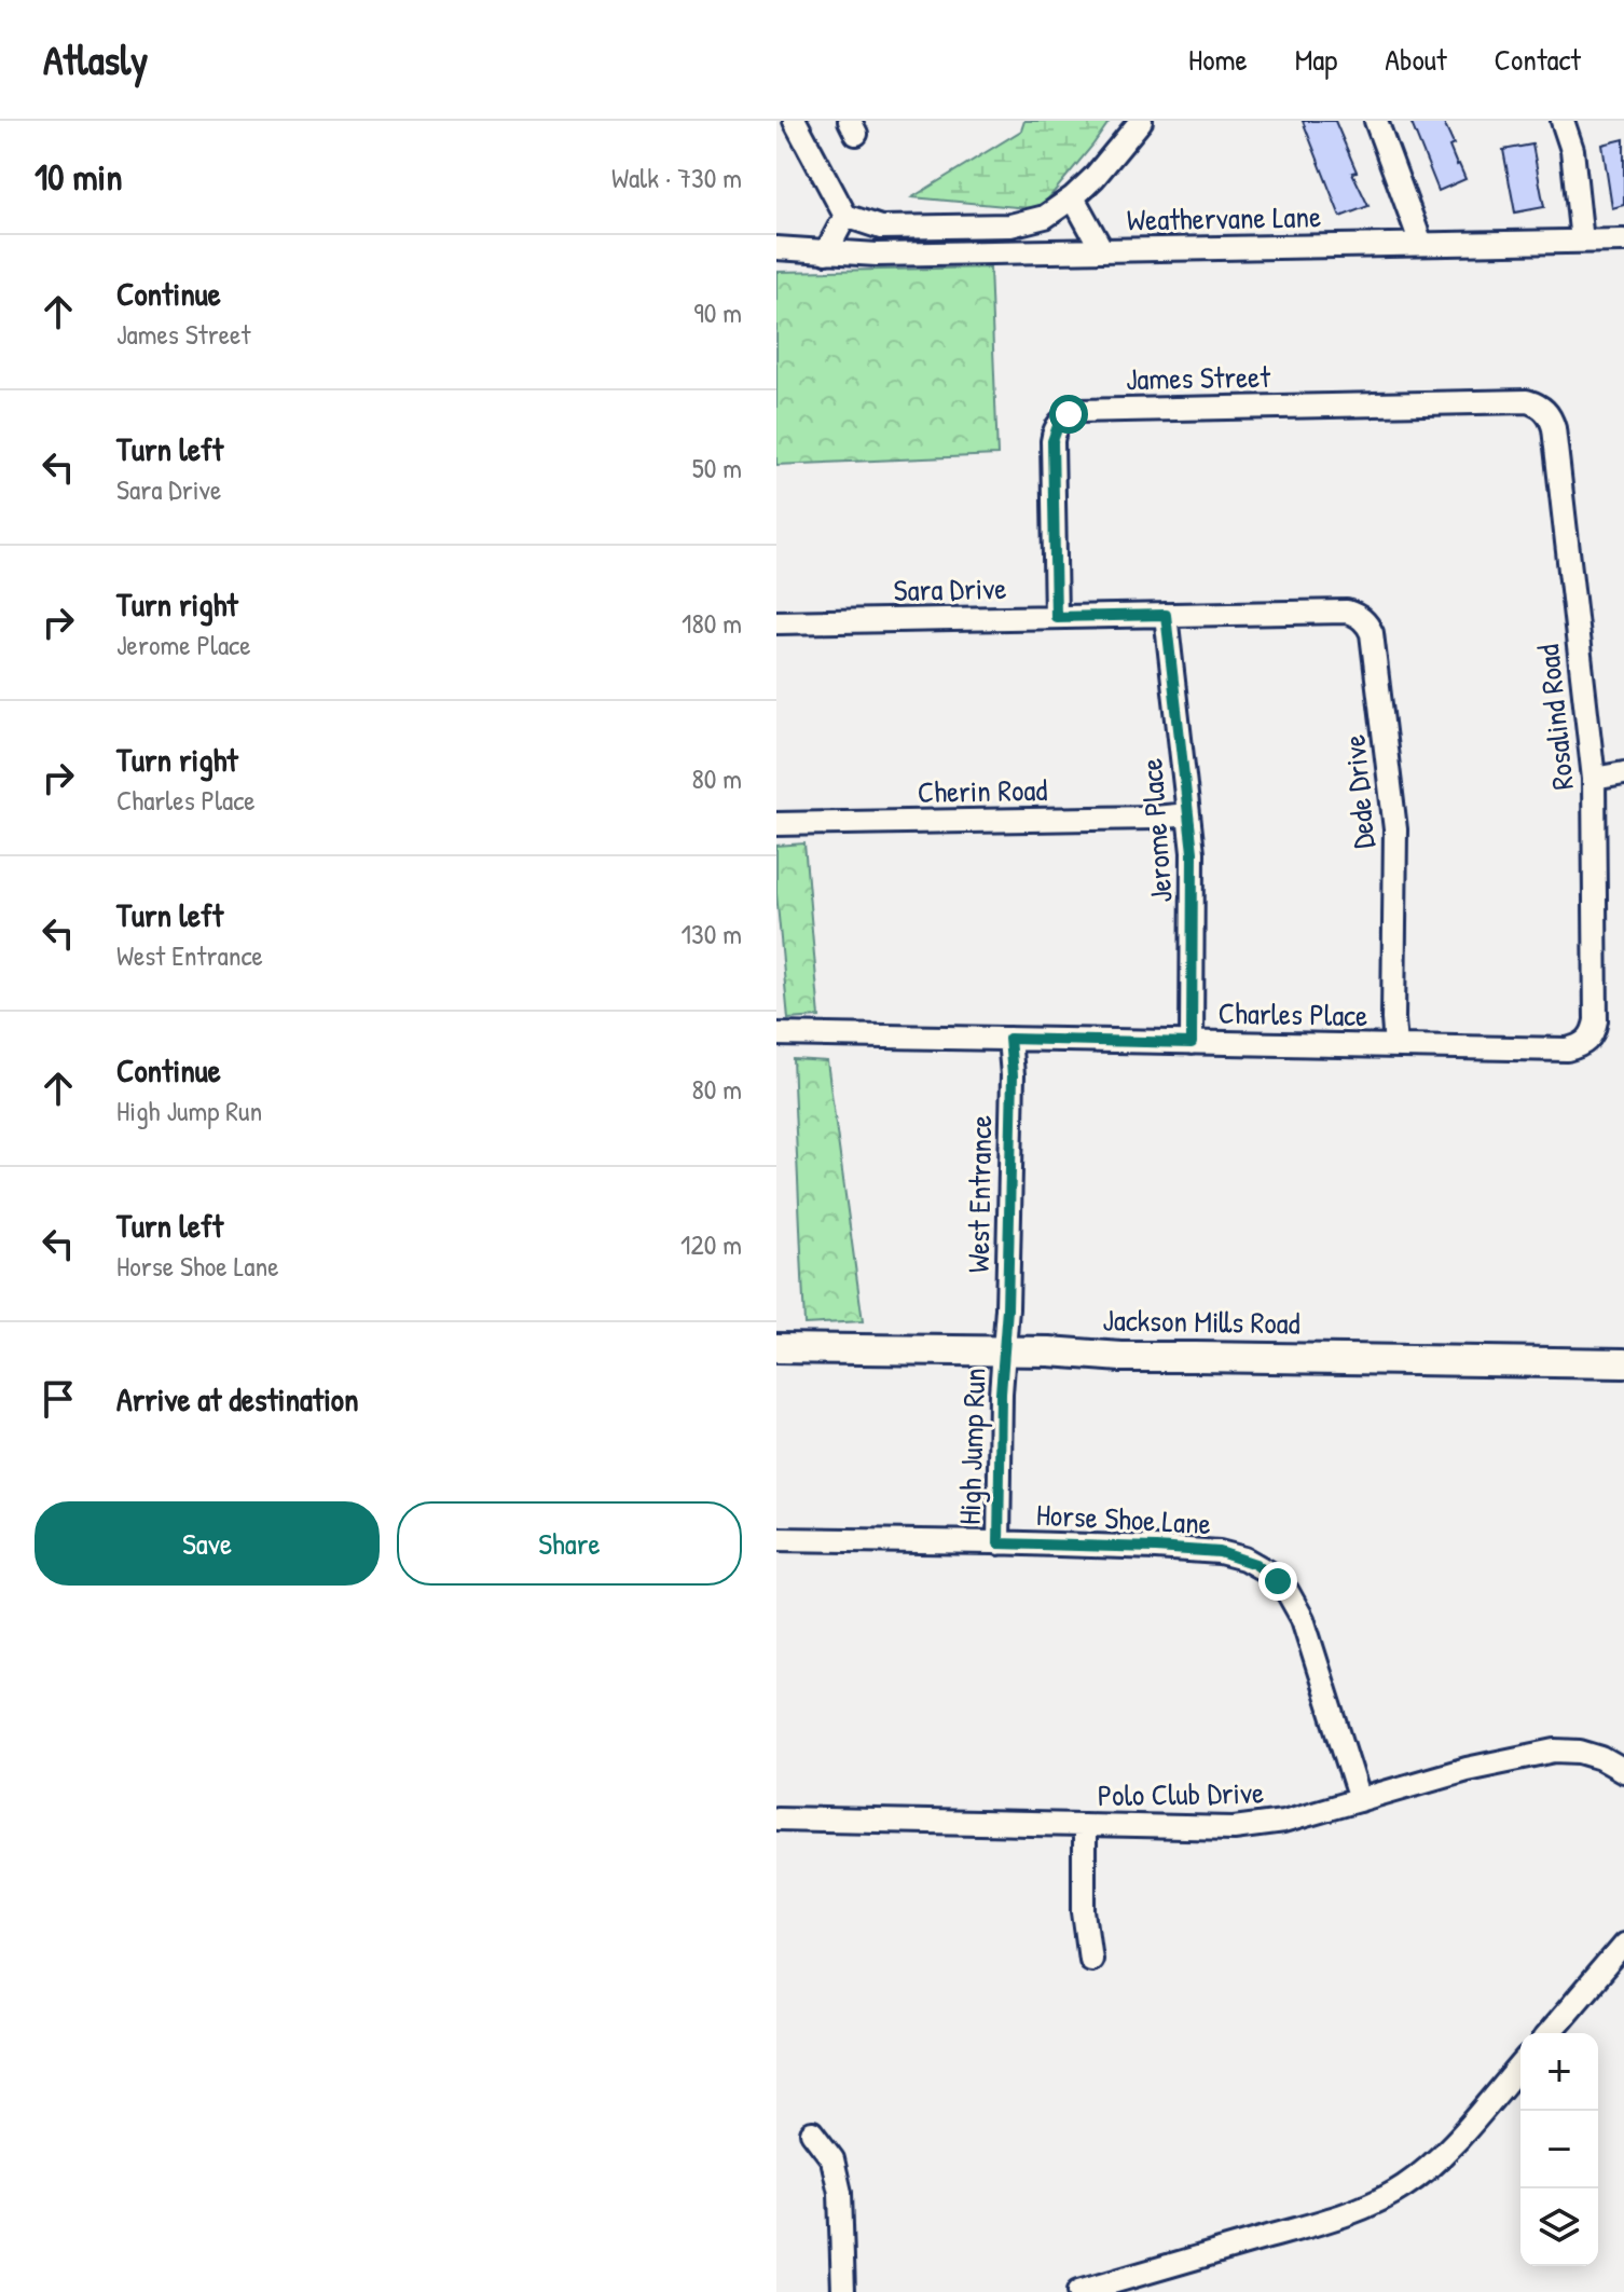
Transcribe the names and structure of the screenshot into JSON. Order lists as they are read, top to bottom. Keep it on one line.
{"streets":{"main road":["Jackson Mills Road"],"street":["Weathervane Lane","James Street","Sara Drive","Rosalind Road","Cherin Road","Dede Drive","Jerome Place","Charles Place","West Entrance","High Jump Run","Horse Shoe Lane","Polo Club Drive"]},"crossings":[["James Street","Sara Drive"],["James Street","Rosalind Road"],["Sara Drive","Dede Drive"],["Sara Drive","Jerome Place"],["Rosalind Road","Charles Place"],["Cherin Road","Jerome Place"],["Dede Drive","Charles Place"],["Jerome Place","Charles Place"],["Charles Place","West Entrance"],["West Entrance","Jackson Mills Road"],["West Entrance","High Jump Run"],["Jackson Mills Road","High Jump Run"],["High Jump Run","Horse Shoe Lane"],["Horse Shoe Lane","Polo Club Drive"]],"page":{"header":"Atlasly","nav":["Home","Map","About","Contact"],"heading":["10 min","Walk · 730 m"],"list":[["Continue","James Street","90 m"],["Turn left","Sara Drive","50 m"],["Turn right","Jerome Place","180 m"],["Turn right","Charles Place","80 m"],["Turn left","West Entrance","130 m"],["Continue","High Jump Run","80 m"],["Turn left","Horse Shoe Lane","120 m"],"Arrive at destination"],"buttons":["Save","Share"],"map_buttons":["+","−"]}}
